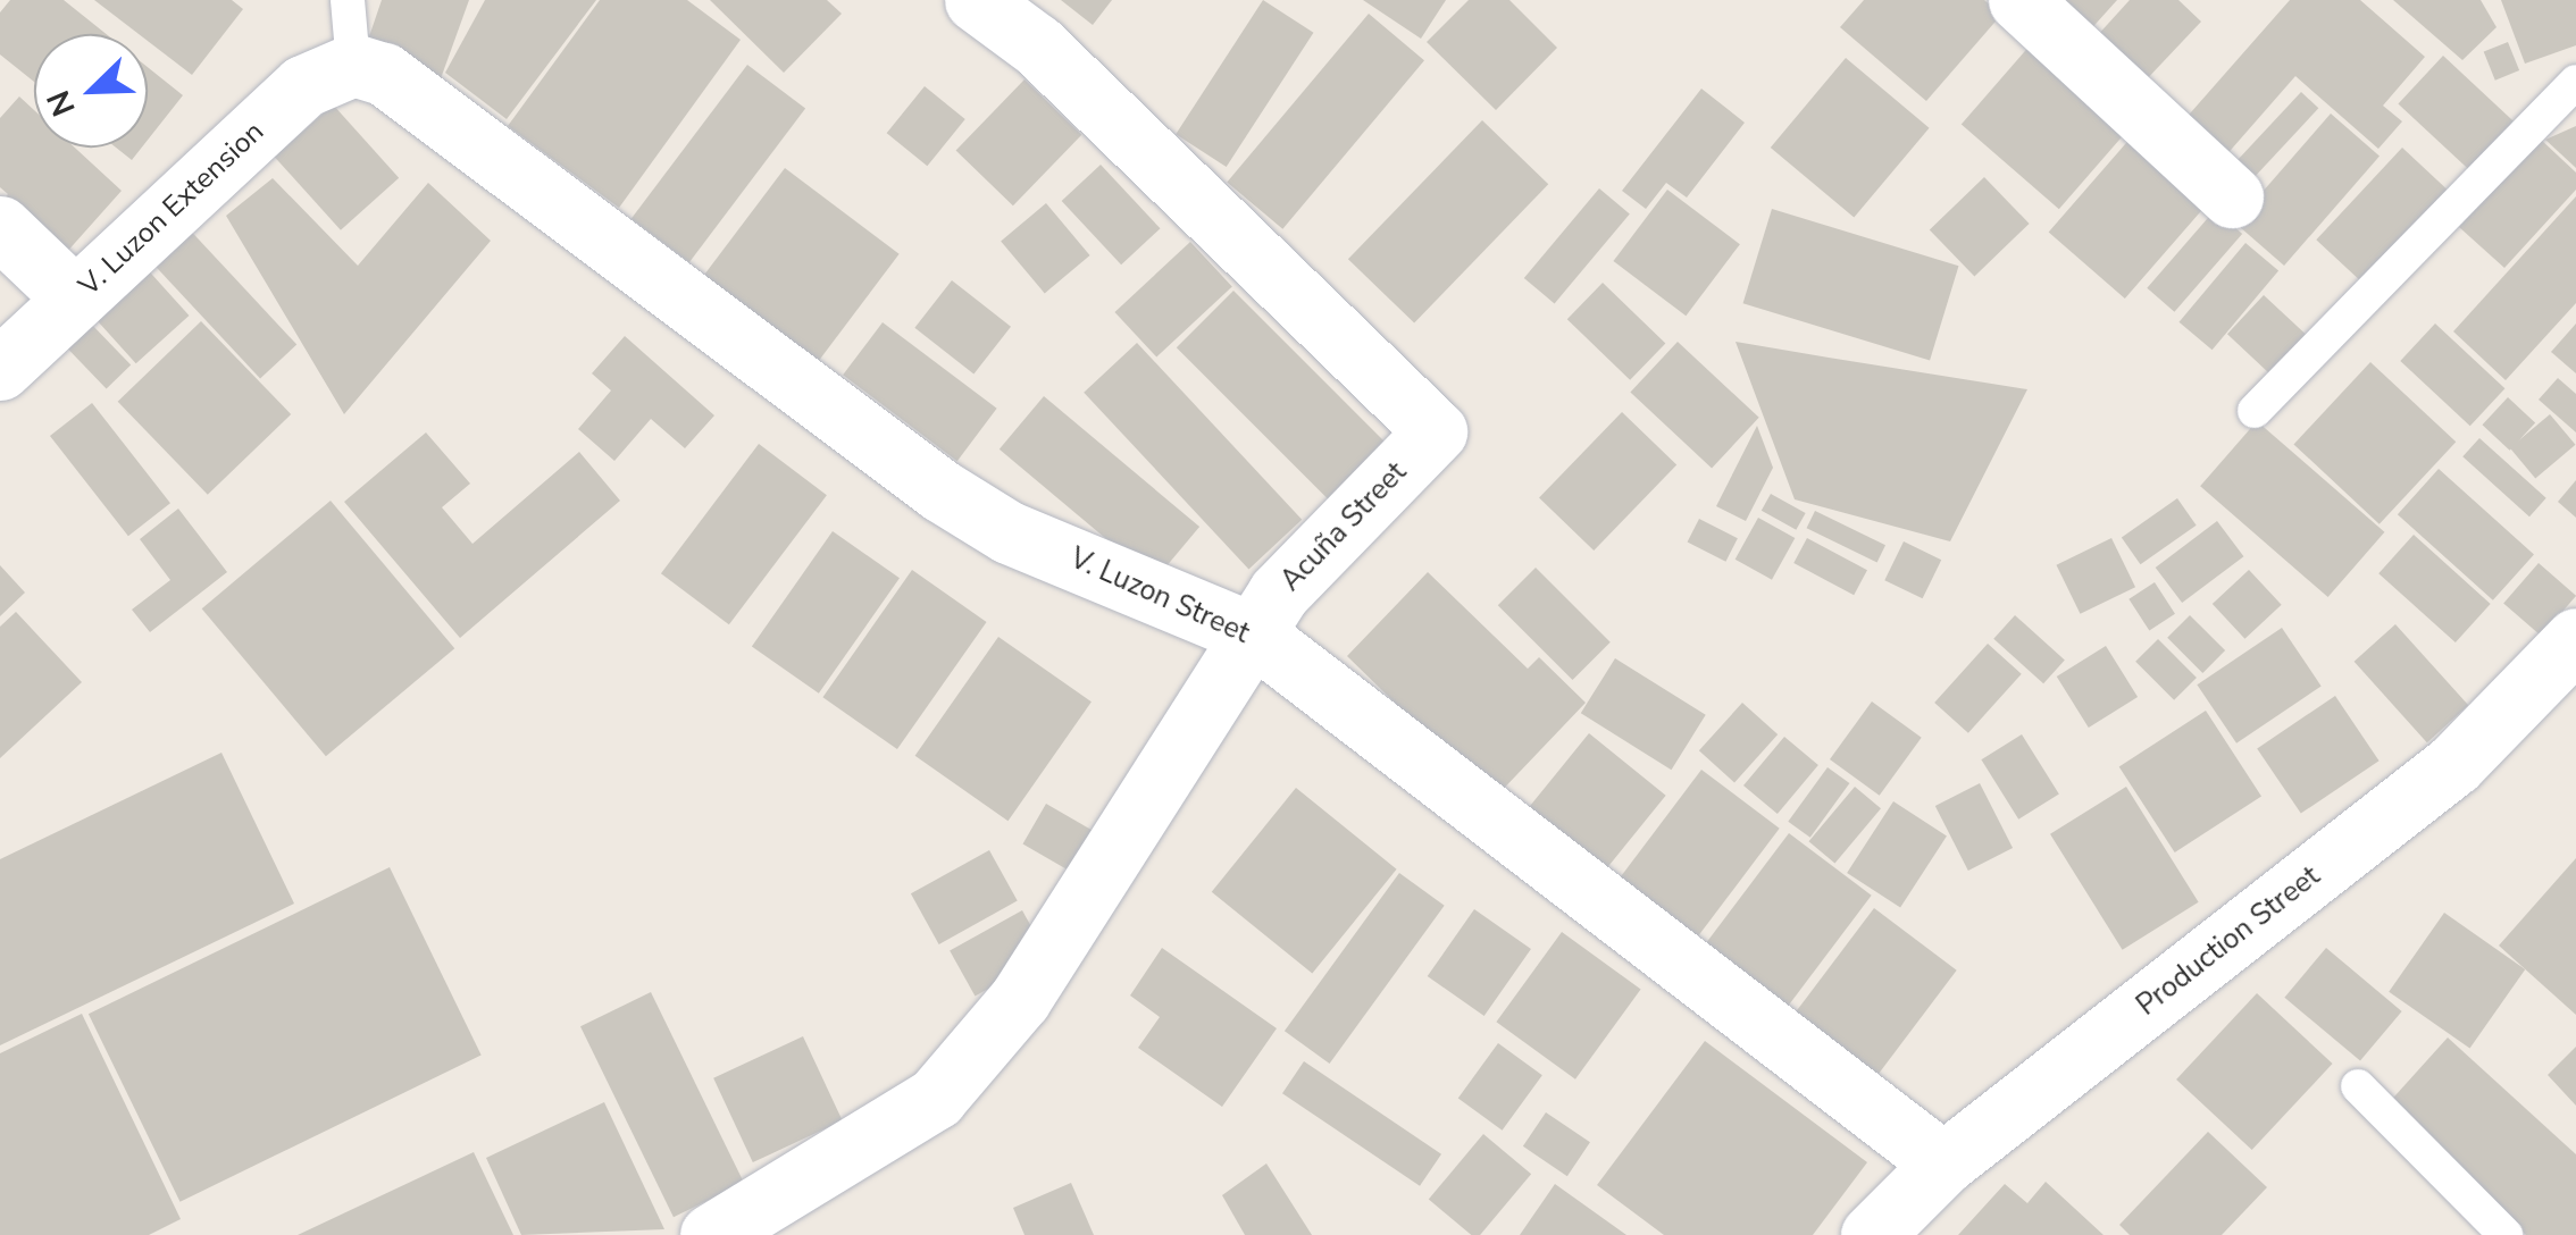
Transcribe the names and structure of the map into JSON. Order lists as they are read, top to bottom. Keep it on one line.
{"streets":{"street":["V. Luzon Extension","Acuña Street","V. Luzon Street","Production Street"]},"crossings":[["V. Luzon Extension","V. Luzon Street"],["Acuña Street","V. Luzon Street"],["V. Luzon Street","Production Street"]],"north":"bottom left"}
